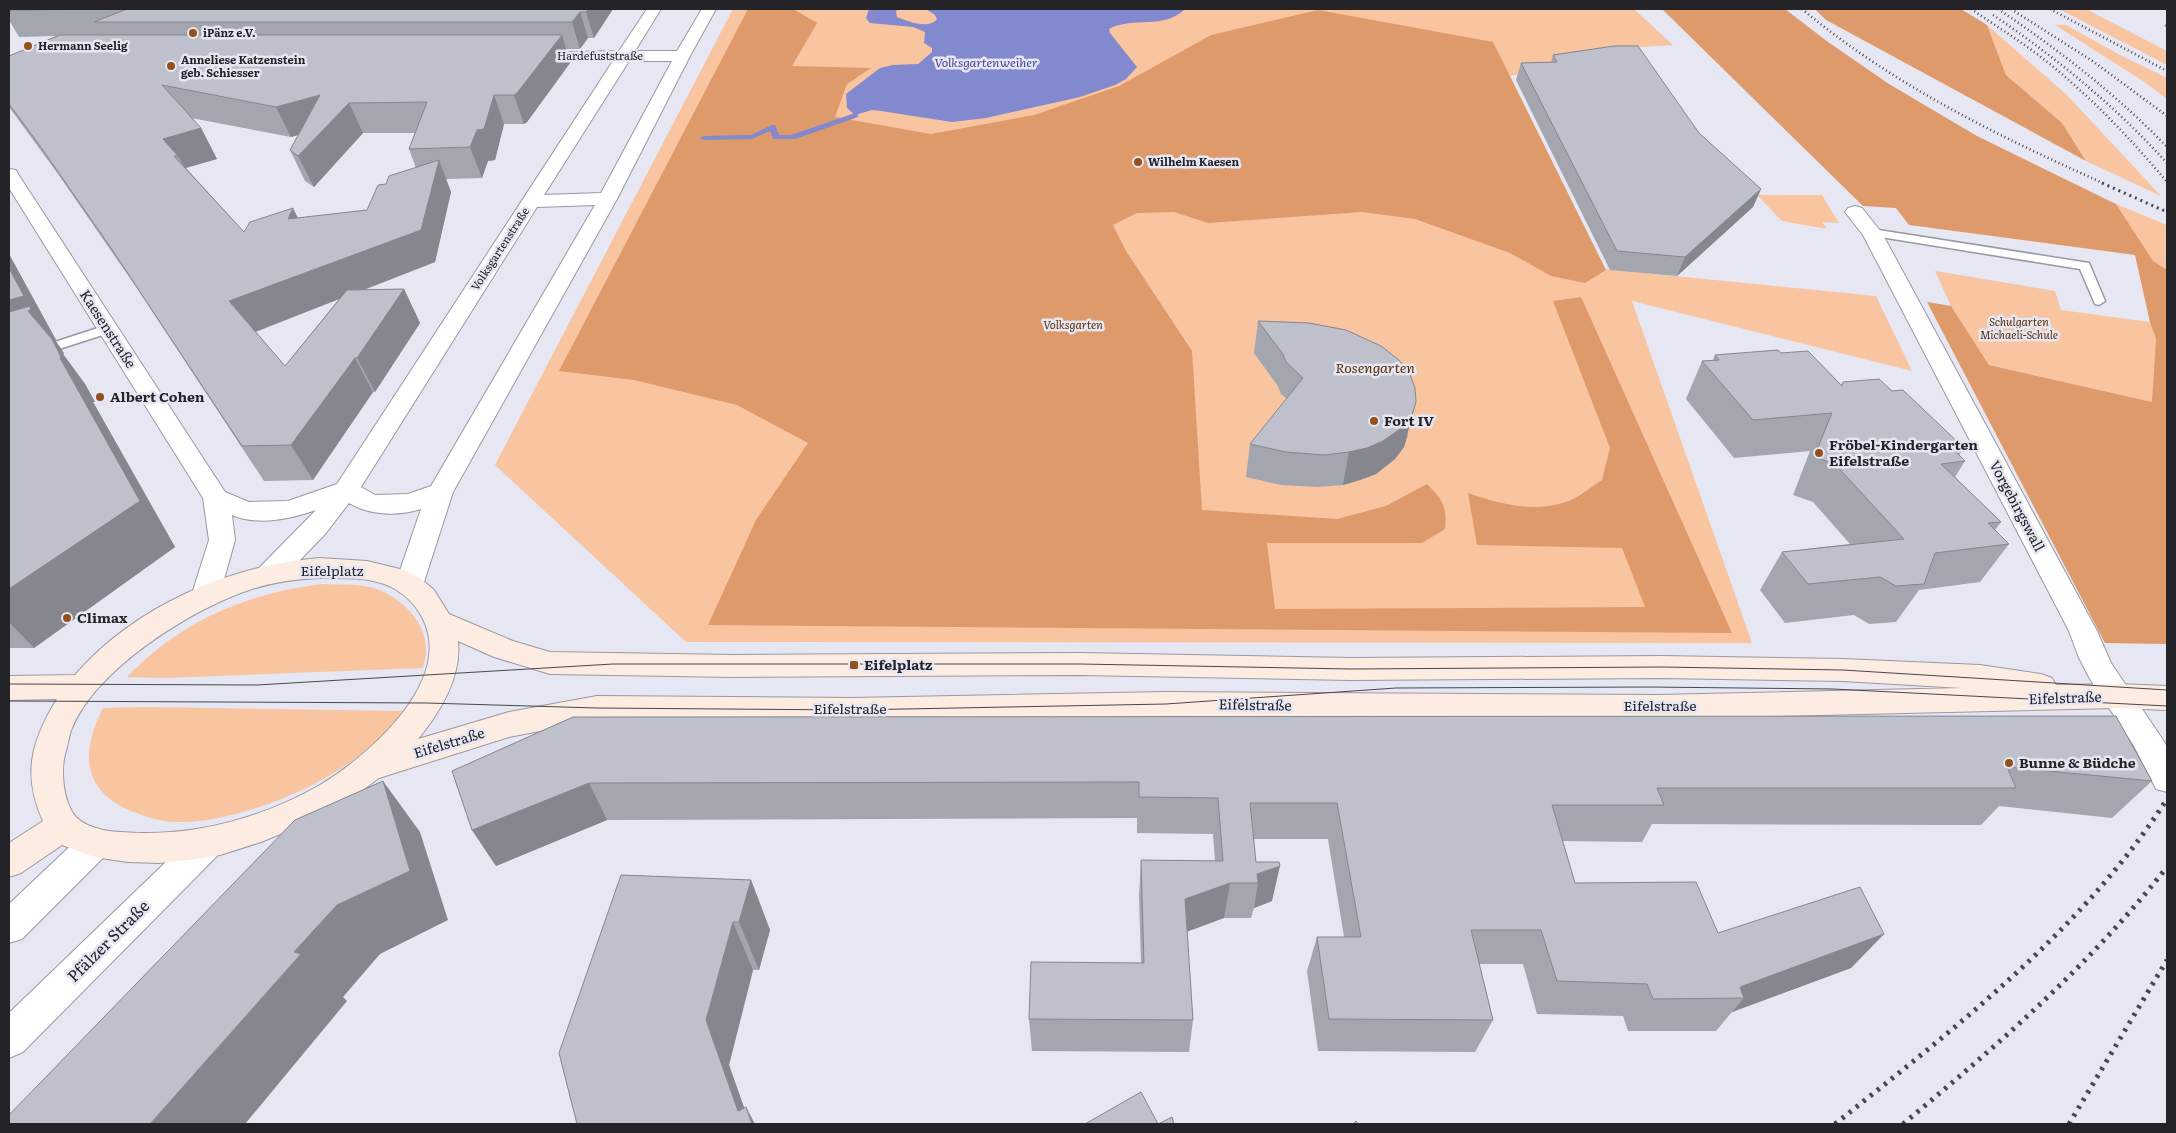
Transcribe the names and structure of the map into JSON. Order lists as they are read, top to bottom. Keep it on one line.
{"streets":{"street":["Hardefuststraße","Volksgartenstraße","Kaesenstraße","Vorgebirgswall","Eifelplatz","Eifelstraße","Pfälzer Straße"]},"crossings":[["Hardefuststraße","Volksgartenstraße"],["Volksgartenstraße","Eifelplatz"],["Kaesenstraße","Eifelplatz"],["Vorgebirgswall","Eifelstraße"],["Eifelplatz","Eifelstraße"]],"water":["Volksgartenweiher"],"parks":["Schulgarten Michaeli-Schule","Volksgarten","Rosengarten"],"places":{"other":["iPänz e.V.","Hermann Seelig","Anneliese Katzenstein geb. Schiesser","Wilhelm Kaesen","Albert Cohen","Fort IV","Fröbel-Kindergarten Eifelstraße","Climax","Bunne & Büdche"],"transit":["Eifelplatz"]}}
